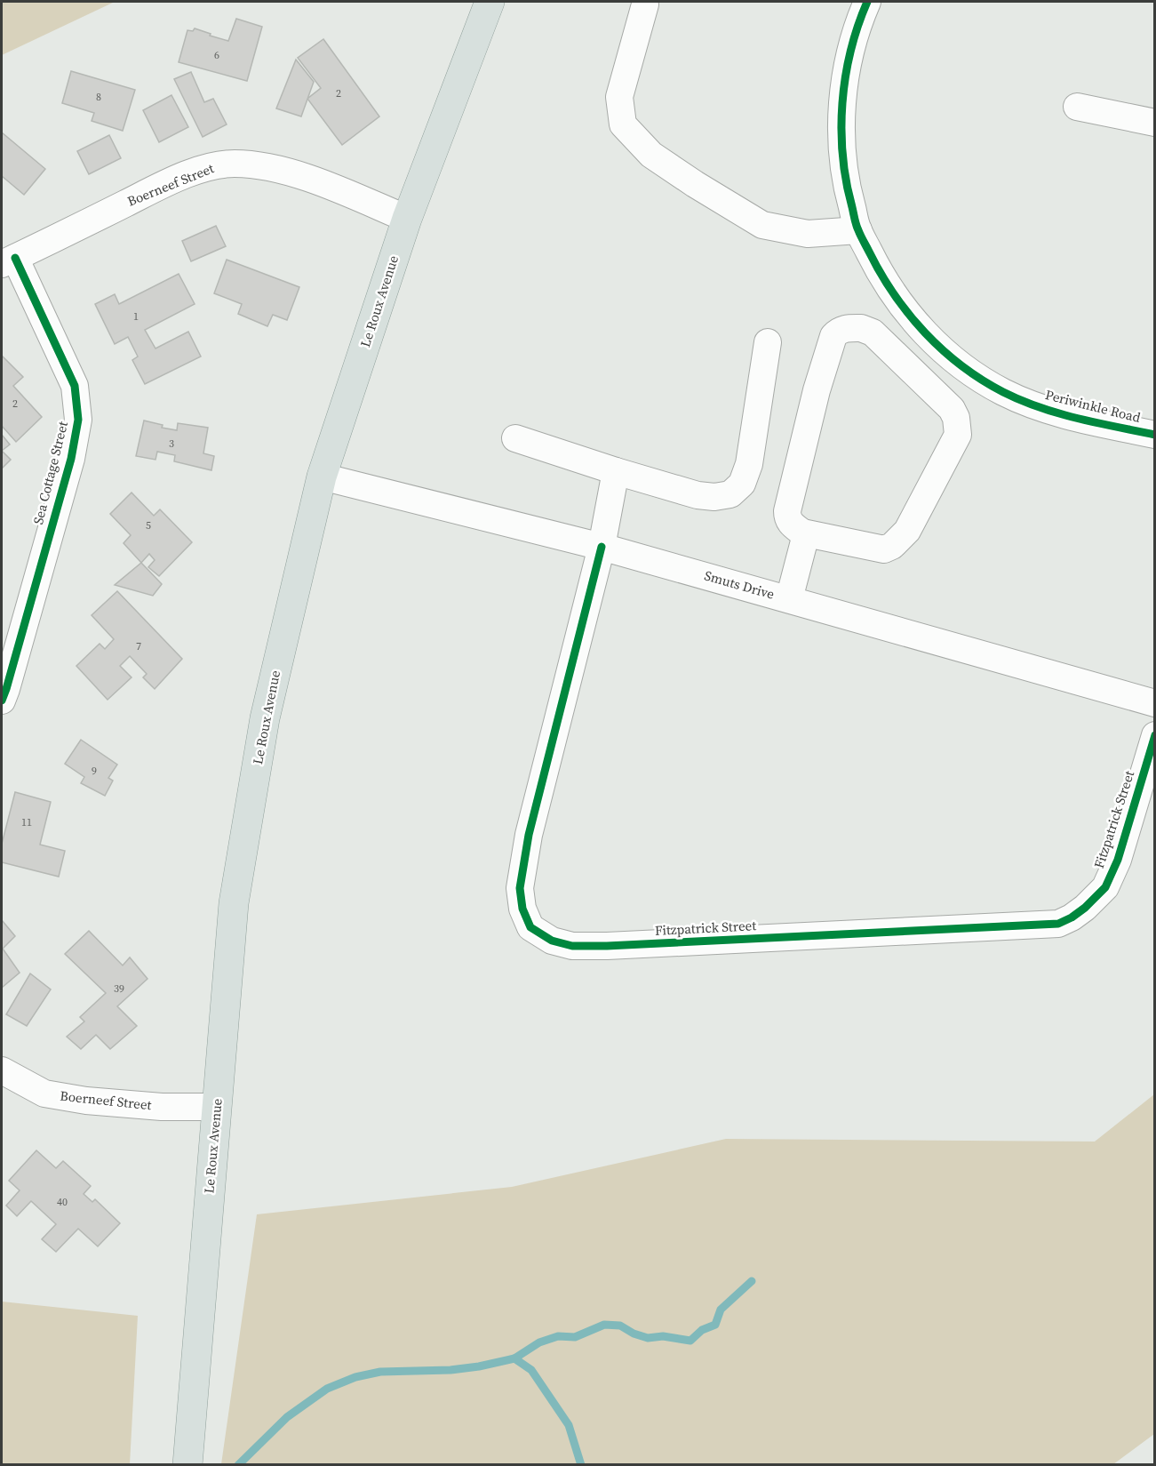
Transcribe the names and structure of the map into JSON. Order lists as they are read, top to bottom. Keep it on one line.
{"streets":{"main road":["Le Roux Avenue"],"street":["Boerneef Street","Periwinkle Road","Sea Cottage Street","Smuts Drive","Fitzpatrick Street"]},"crossings":[["Boerneef Street","Le Roux Avenue"],["Boerneef Street","Sea Cottage Street"],["Le Roux Avenue","Smuts Drive"],["Smuts Drive","Fitzpatrick Street"]],"house_numbers":["6","2","8","1","2","3","5","7","9","11","39","40"]}
